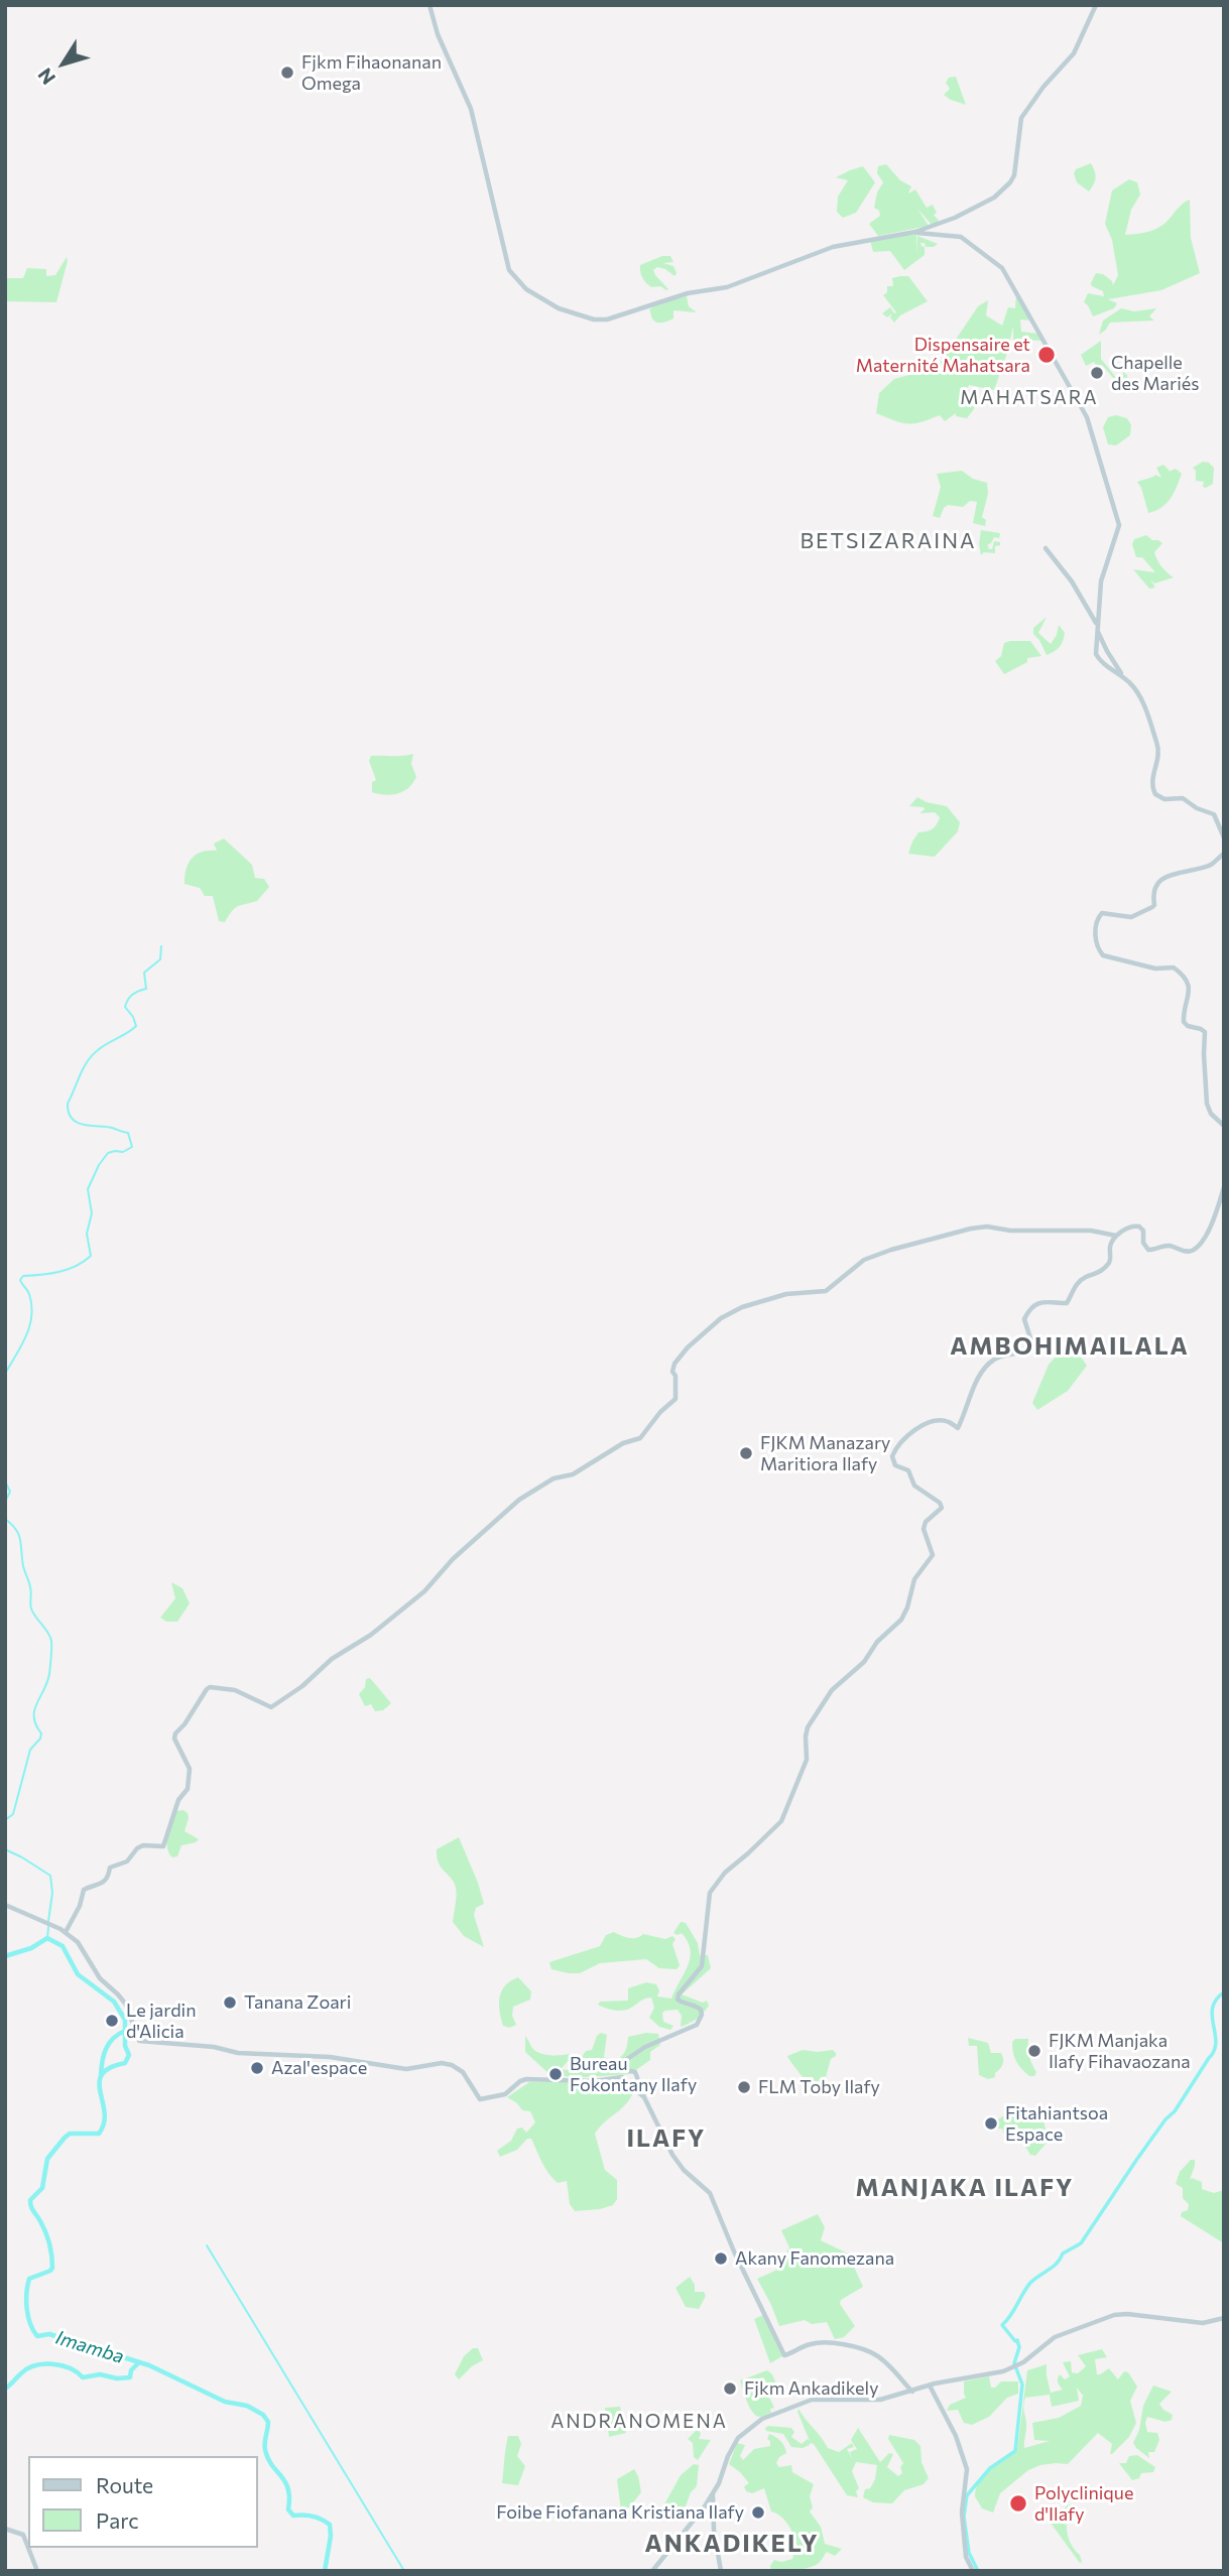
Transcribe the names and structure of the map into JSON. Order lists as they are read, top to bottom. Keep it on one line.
{"districts":["MAHATSARA","BETSIZARAINA","AMBOHIMAILALA","ILAFY","MANJAKA ILAFY","ANDRANOMENA","ANKADIKELY"],"water":["Imamba"],"places":["Fjkm Fihaonanan Omega","Dispensaire et Maternité Mahatsara","Chapelle des Mariés","FJKM Manazary Maritiora Ilafy","Tanana Zoari","Le jardin d'Alicia","FJKM Manjaka Ilafy Fihavaozana","Azal'espace","Bureau Fokontany Ilafy","FLM Toby Ilafy","Fitahiantsoa Espace","Akany Fanomezana","Fjkm Ankadikely","Polyclinique d'Ilafy","Foibe Fiofanana Kristiana Ilafy"],"legend":["Route","Parc"],"north":"bottom left"}
